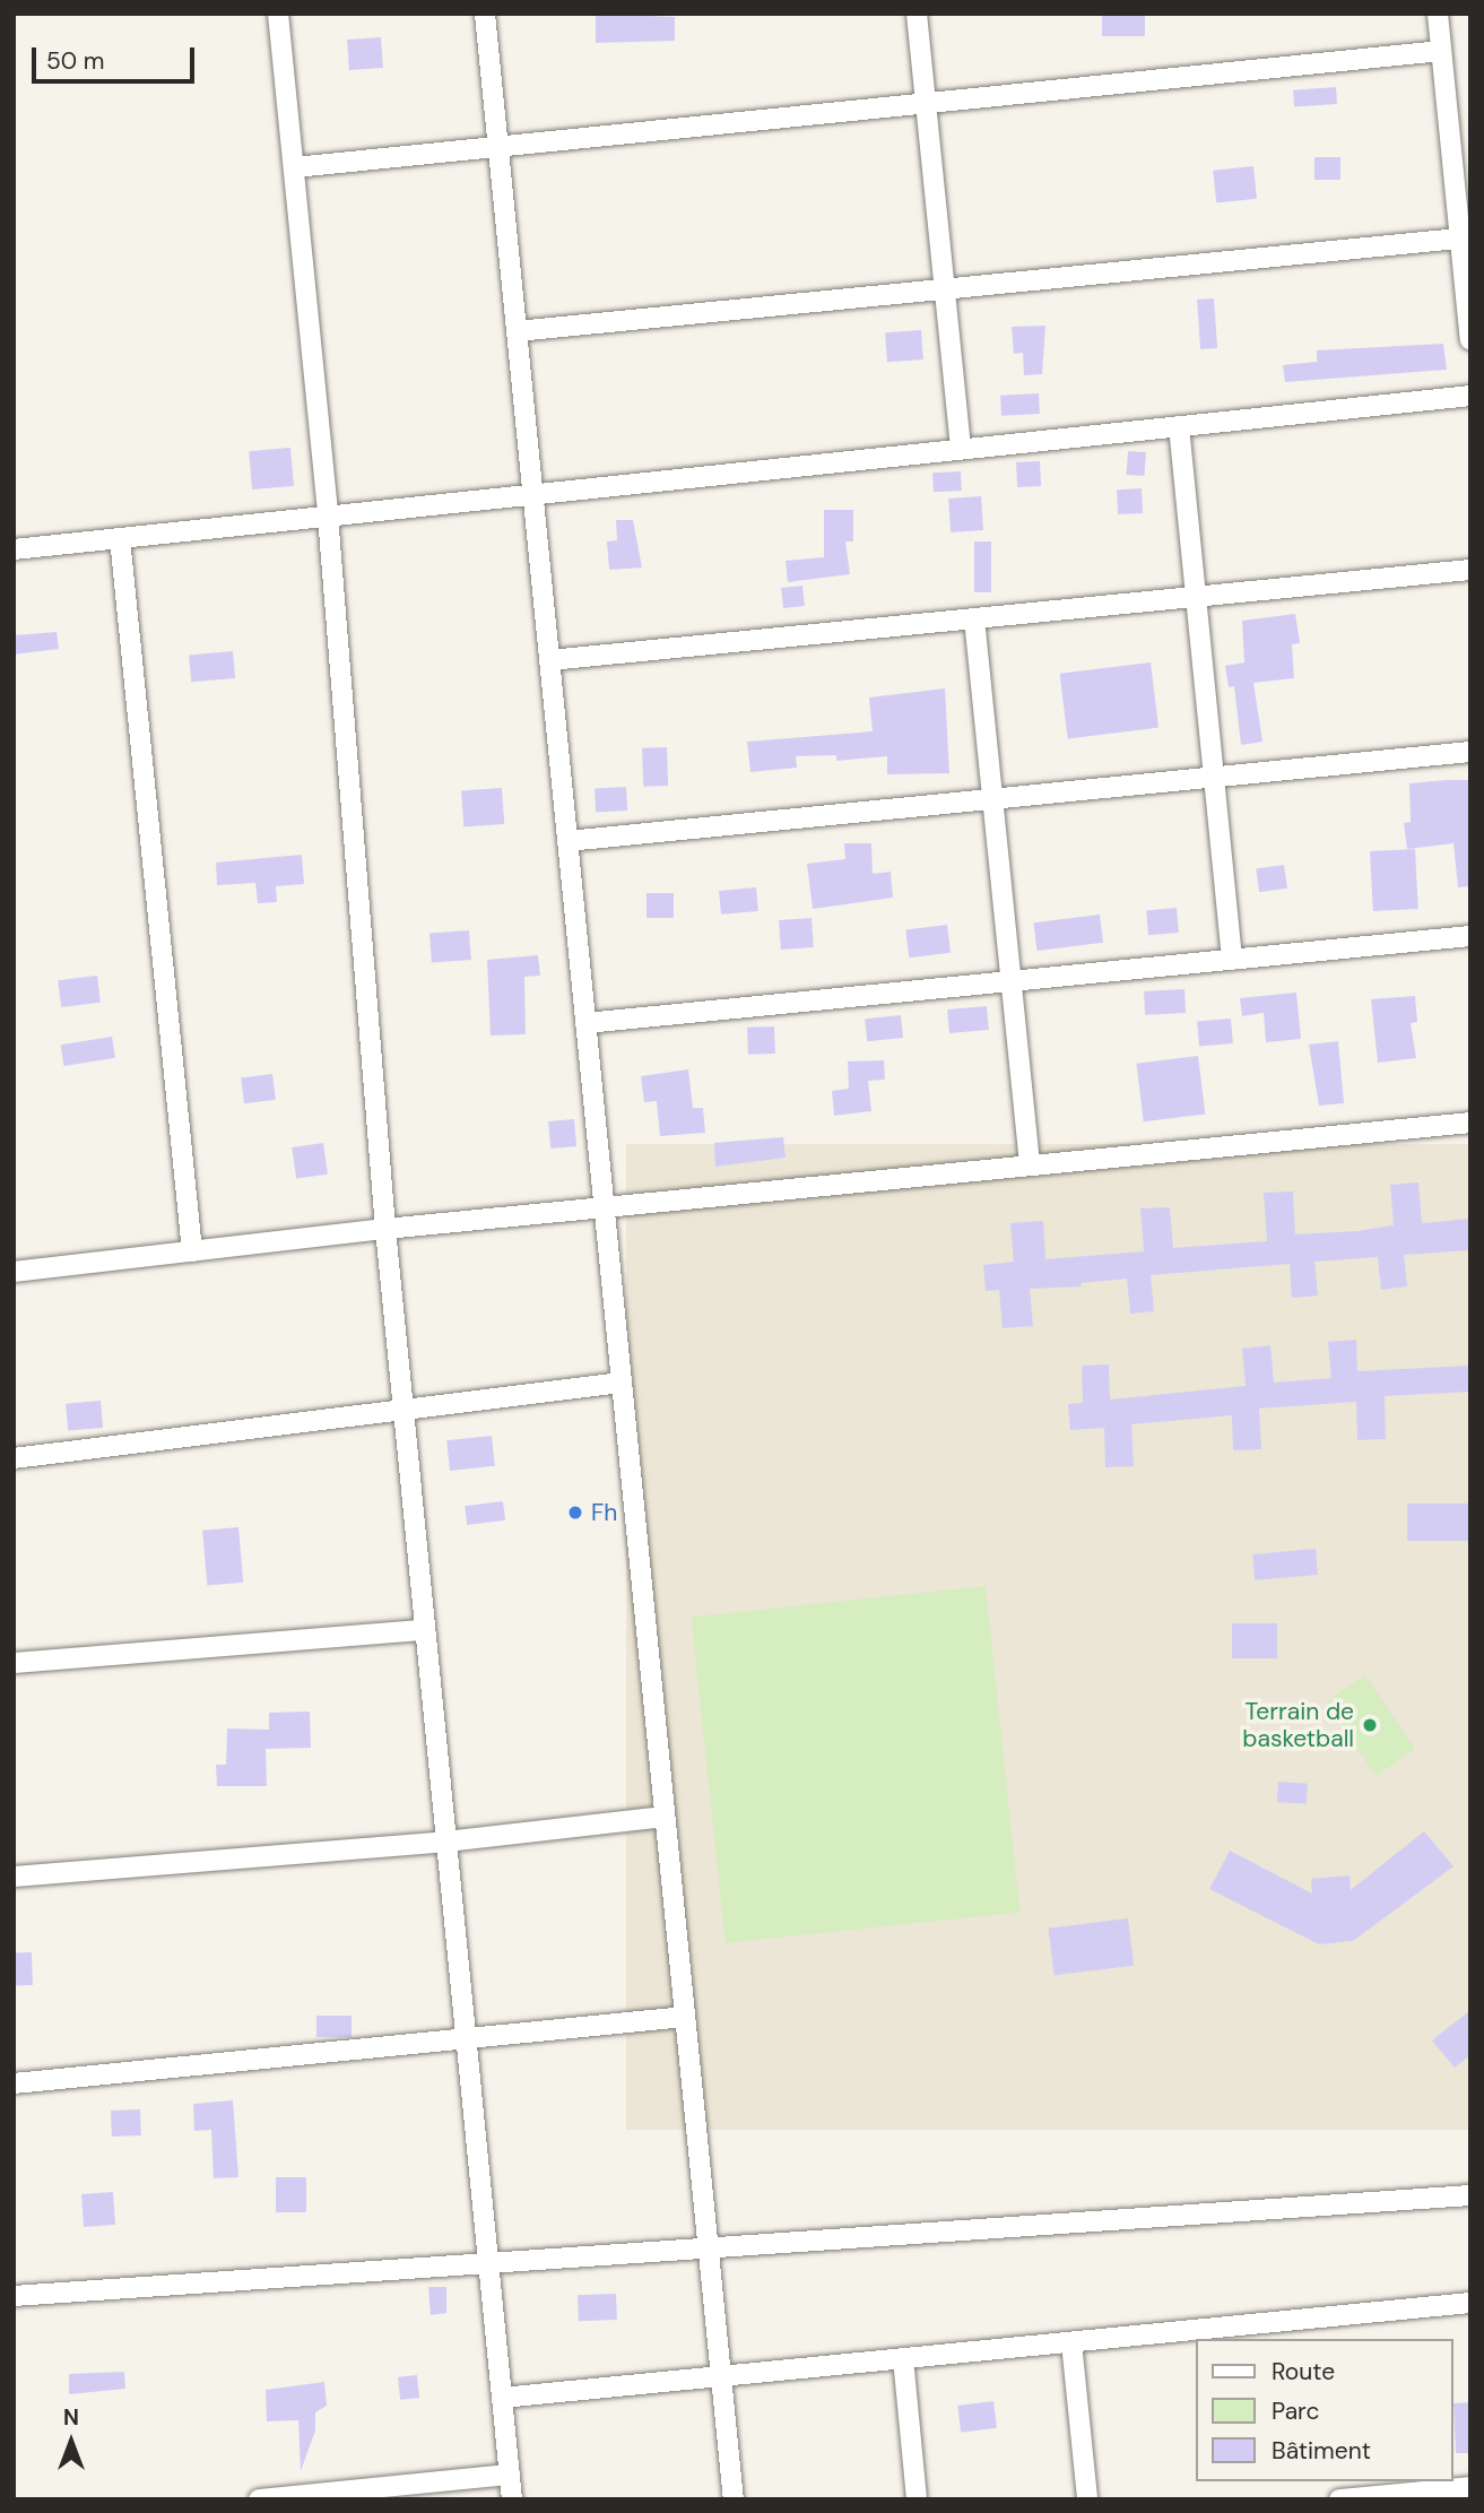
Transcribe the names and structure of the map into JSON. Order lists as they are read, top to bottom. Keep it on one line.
{"places":["Fh","Terrain de basketball"],"legend":["Route","Parc","Bâtiment"],"scale_bar":"50 m","north":"top"}
